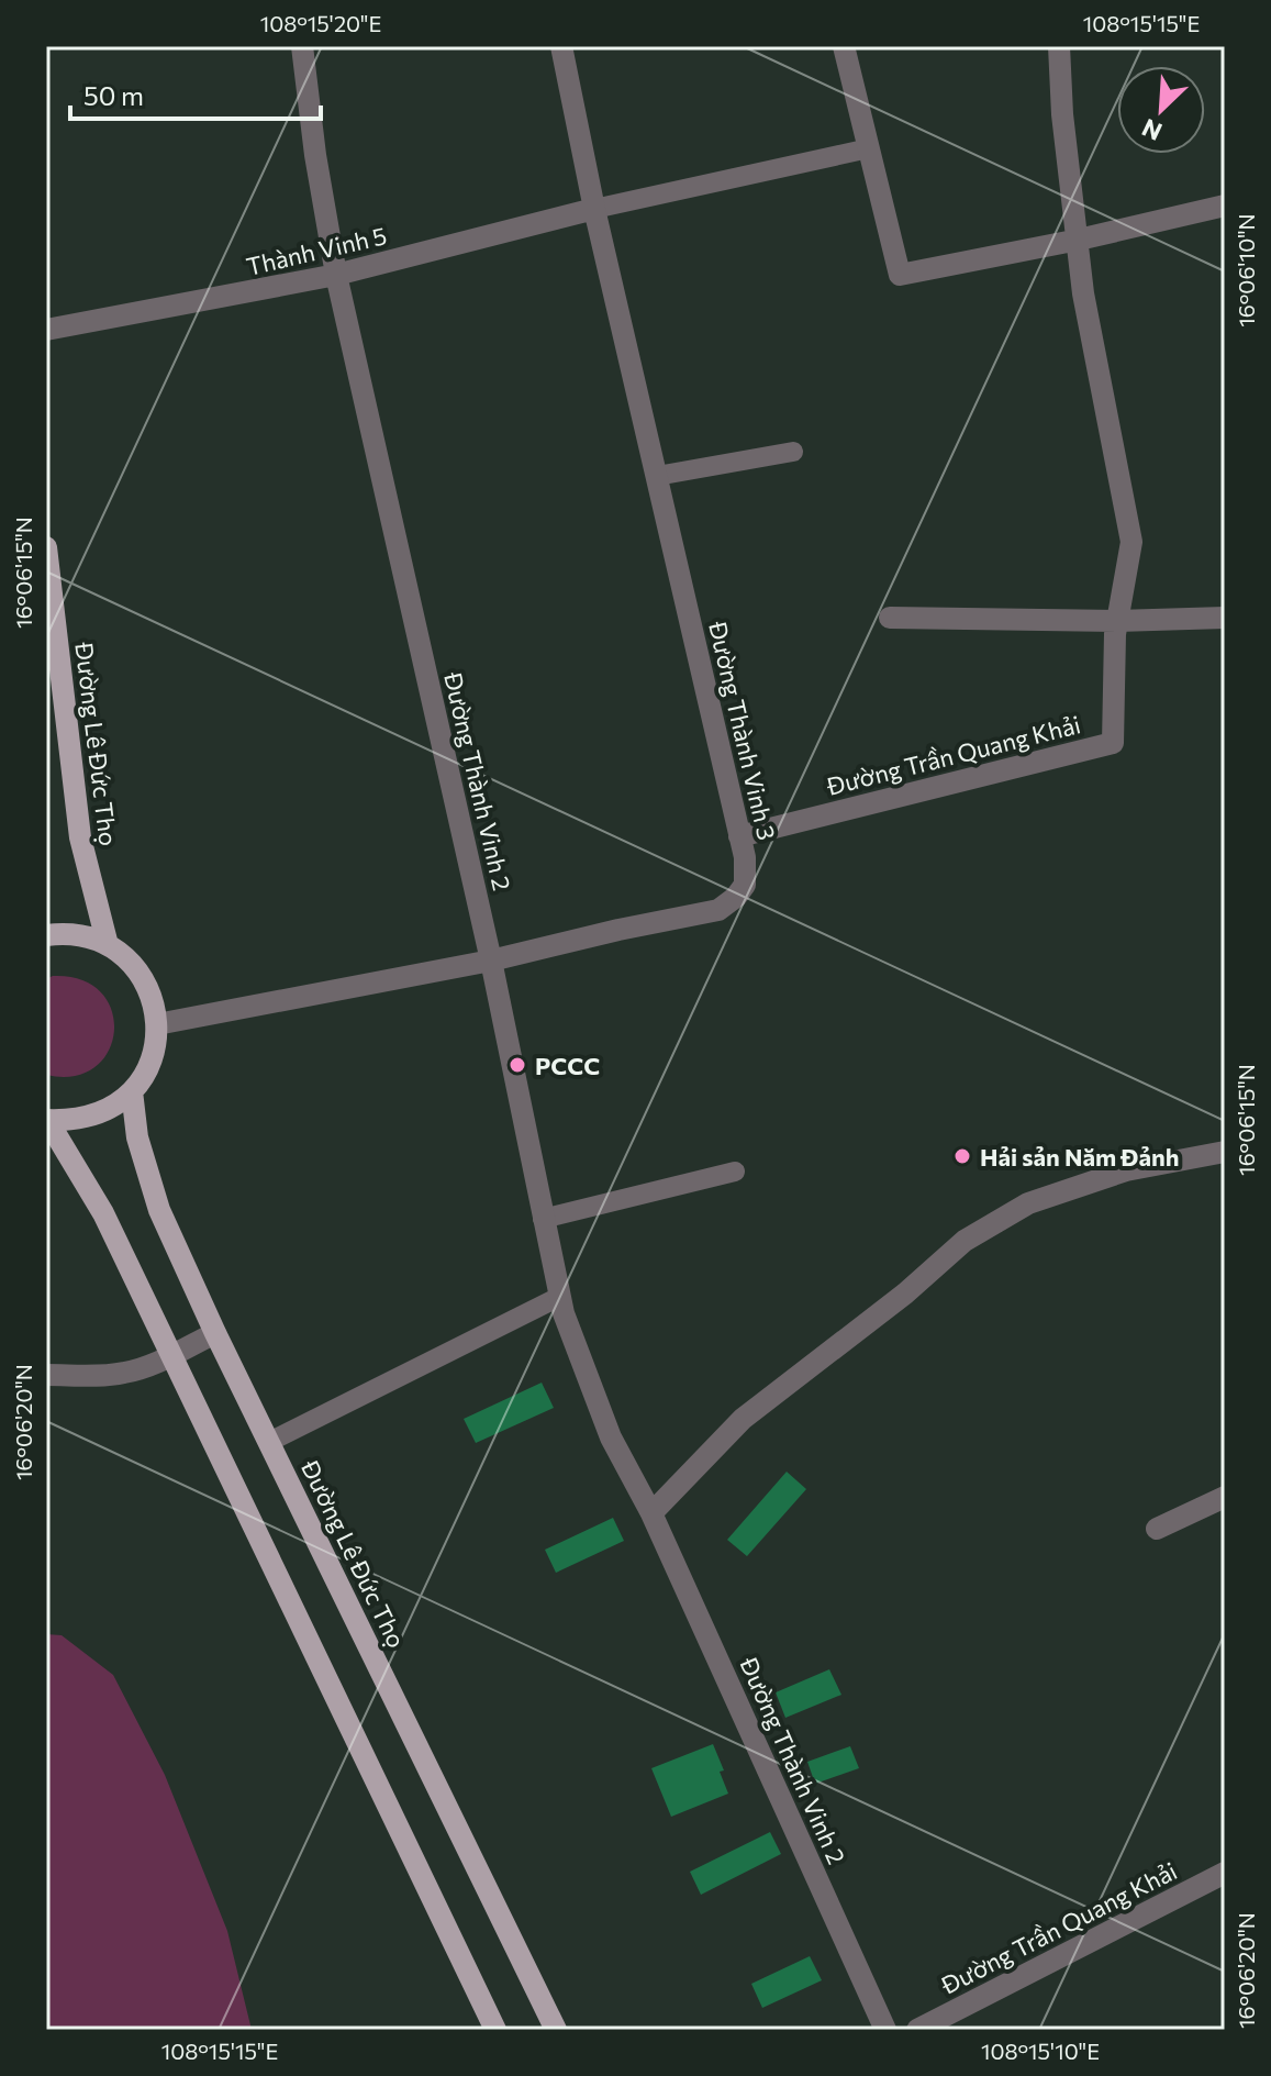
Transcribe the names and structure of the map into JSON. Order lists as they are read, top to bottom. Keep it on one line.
{"streets":{"main road":["Đường Lê Đức Thọ"],"street":["Thành Vinh 5","Đường Thành Vinh 3","Đường Trần Quang Khải","Đường Thành Vinh 2"]},"crossings":[["Thành Vinh 5","Đường Thành Vinh 3"],["Thành Vinh 5","Đường Thành Vinh 2"],["Đường Thành Vinh 3","Đường Trần Quang Khải"],["Đường Thành Vinh 3","Đường Thành Vinh 2"]],"places":["PCCC","Hải sản Năm Đảnh"],"scale_bar":"50 m","north":"bottom left","coordinates":["108°15'20\"E","108°15'15\"E","16°06'10\"N","16°06'15\"N","16°06'20\"N","108°15'10\"E"]}
